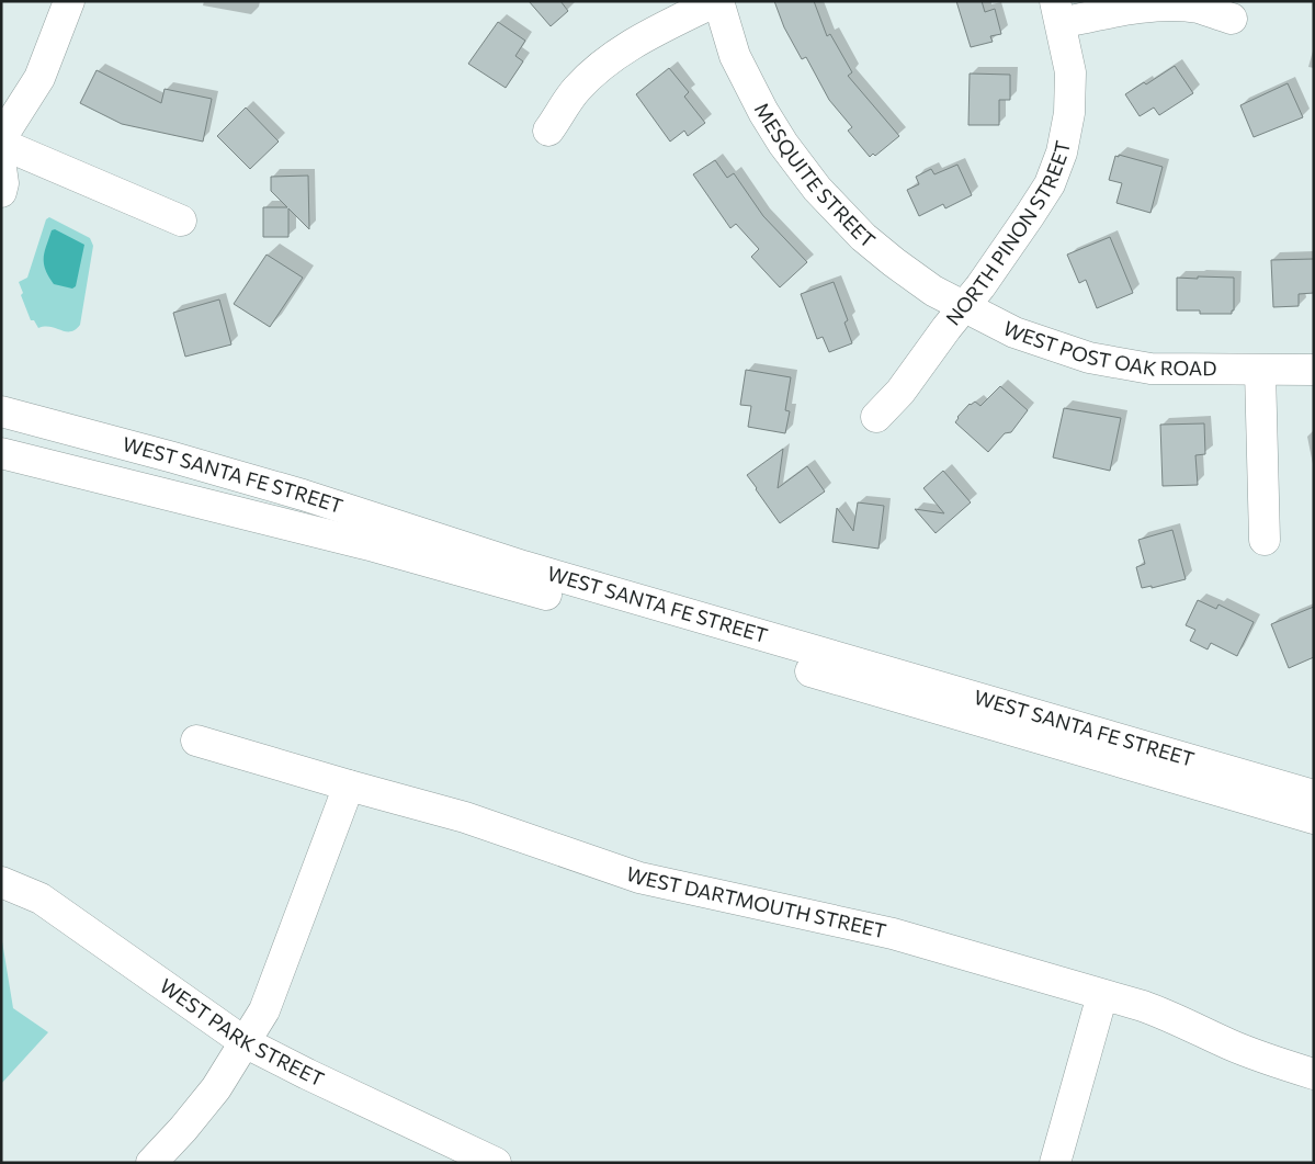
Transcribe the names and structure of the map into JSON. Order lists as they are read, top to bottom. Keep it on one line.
{"streets":{"street":["MESQUITE STREET","NORTH PINON STREET","WEST POST OAK ROAD","WEST SANTA FE STREET","WEST DARTMOUTH STREET","WEST PARK STREET"]},"crossings":[["MESQUITE STREET","NORTH PINON STREET"],["MESQUITE STREET","WEST POST OAK ROAD"],["NORTH PINON STREET","WEST POST OAK ROAD"]]}
